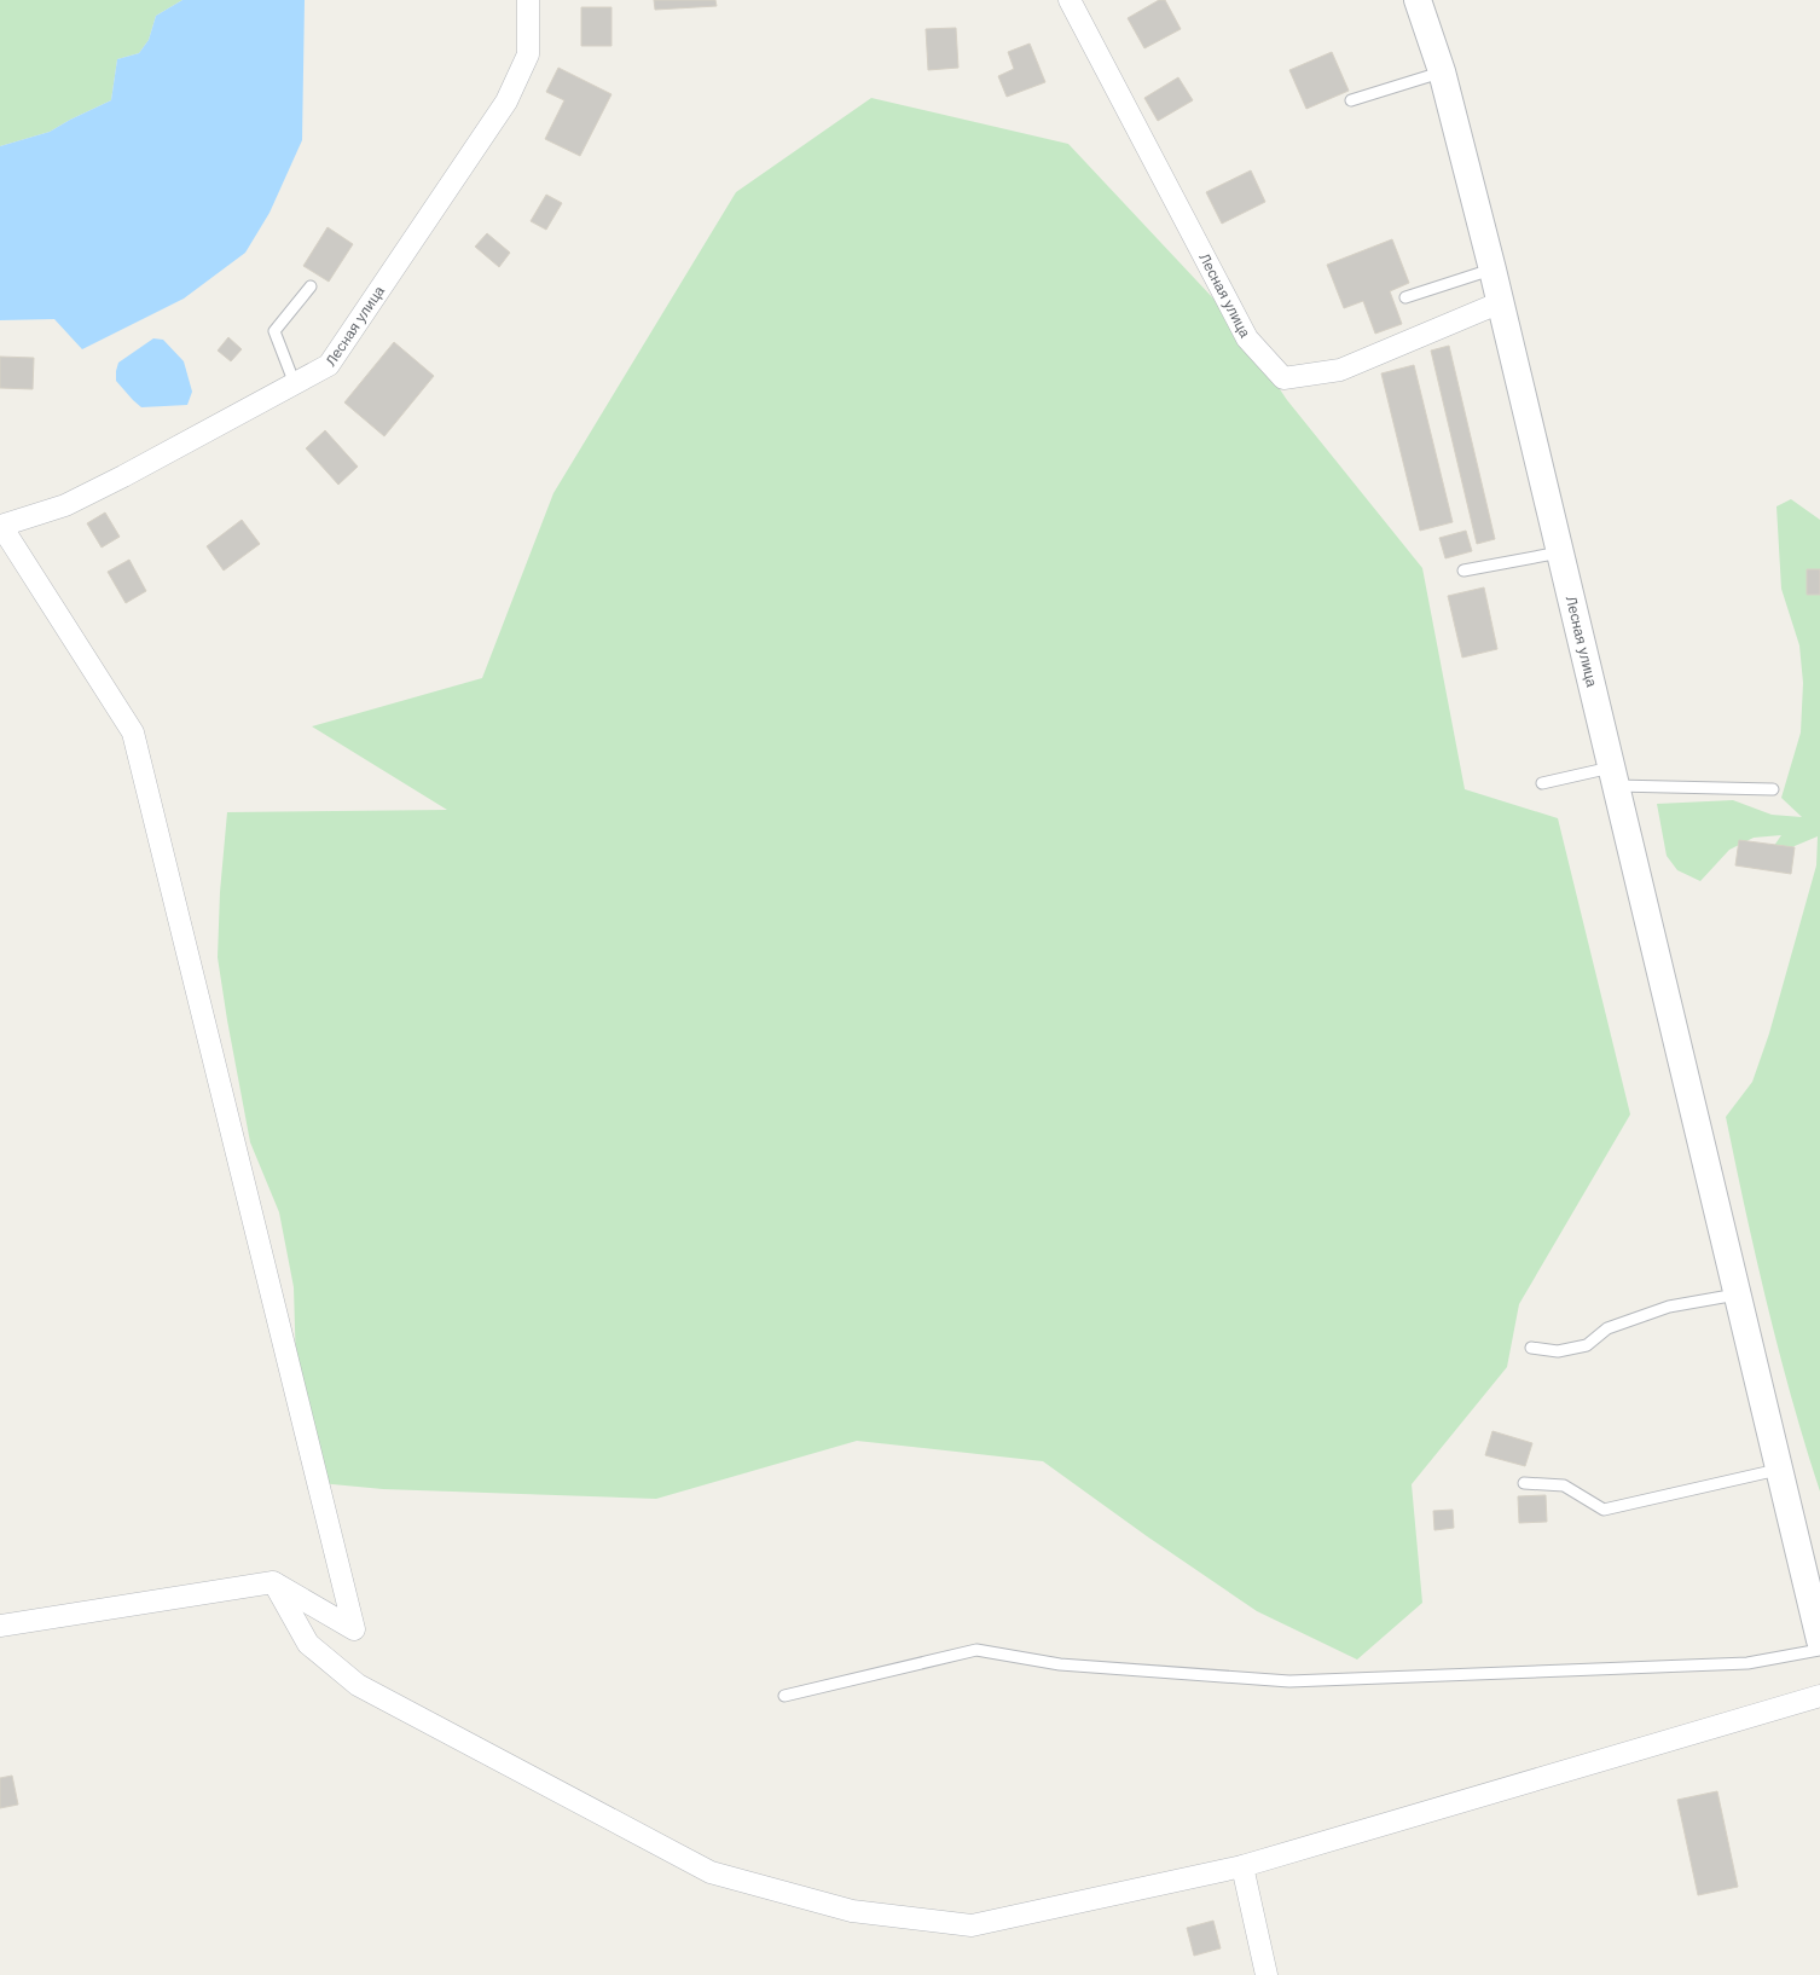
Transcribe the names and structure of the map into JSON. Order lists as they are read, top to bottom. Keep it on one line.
{"streets":{"street":["Лесная улица"]}}
